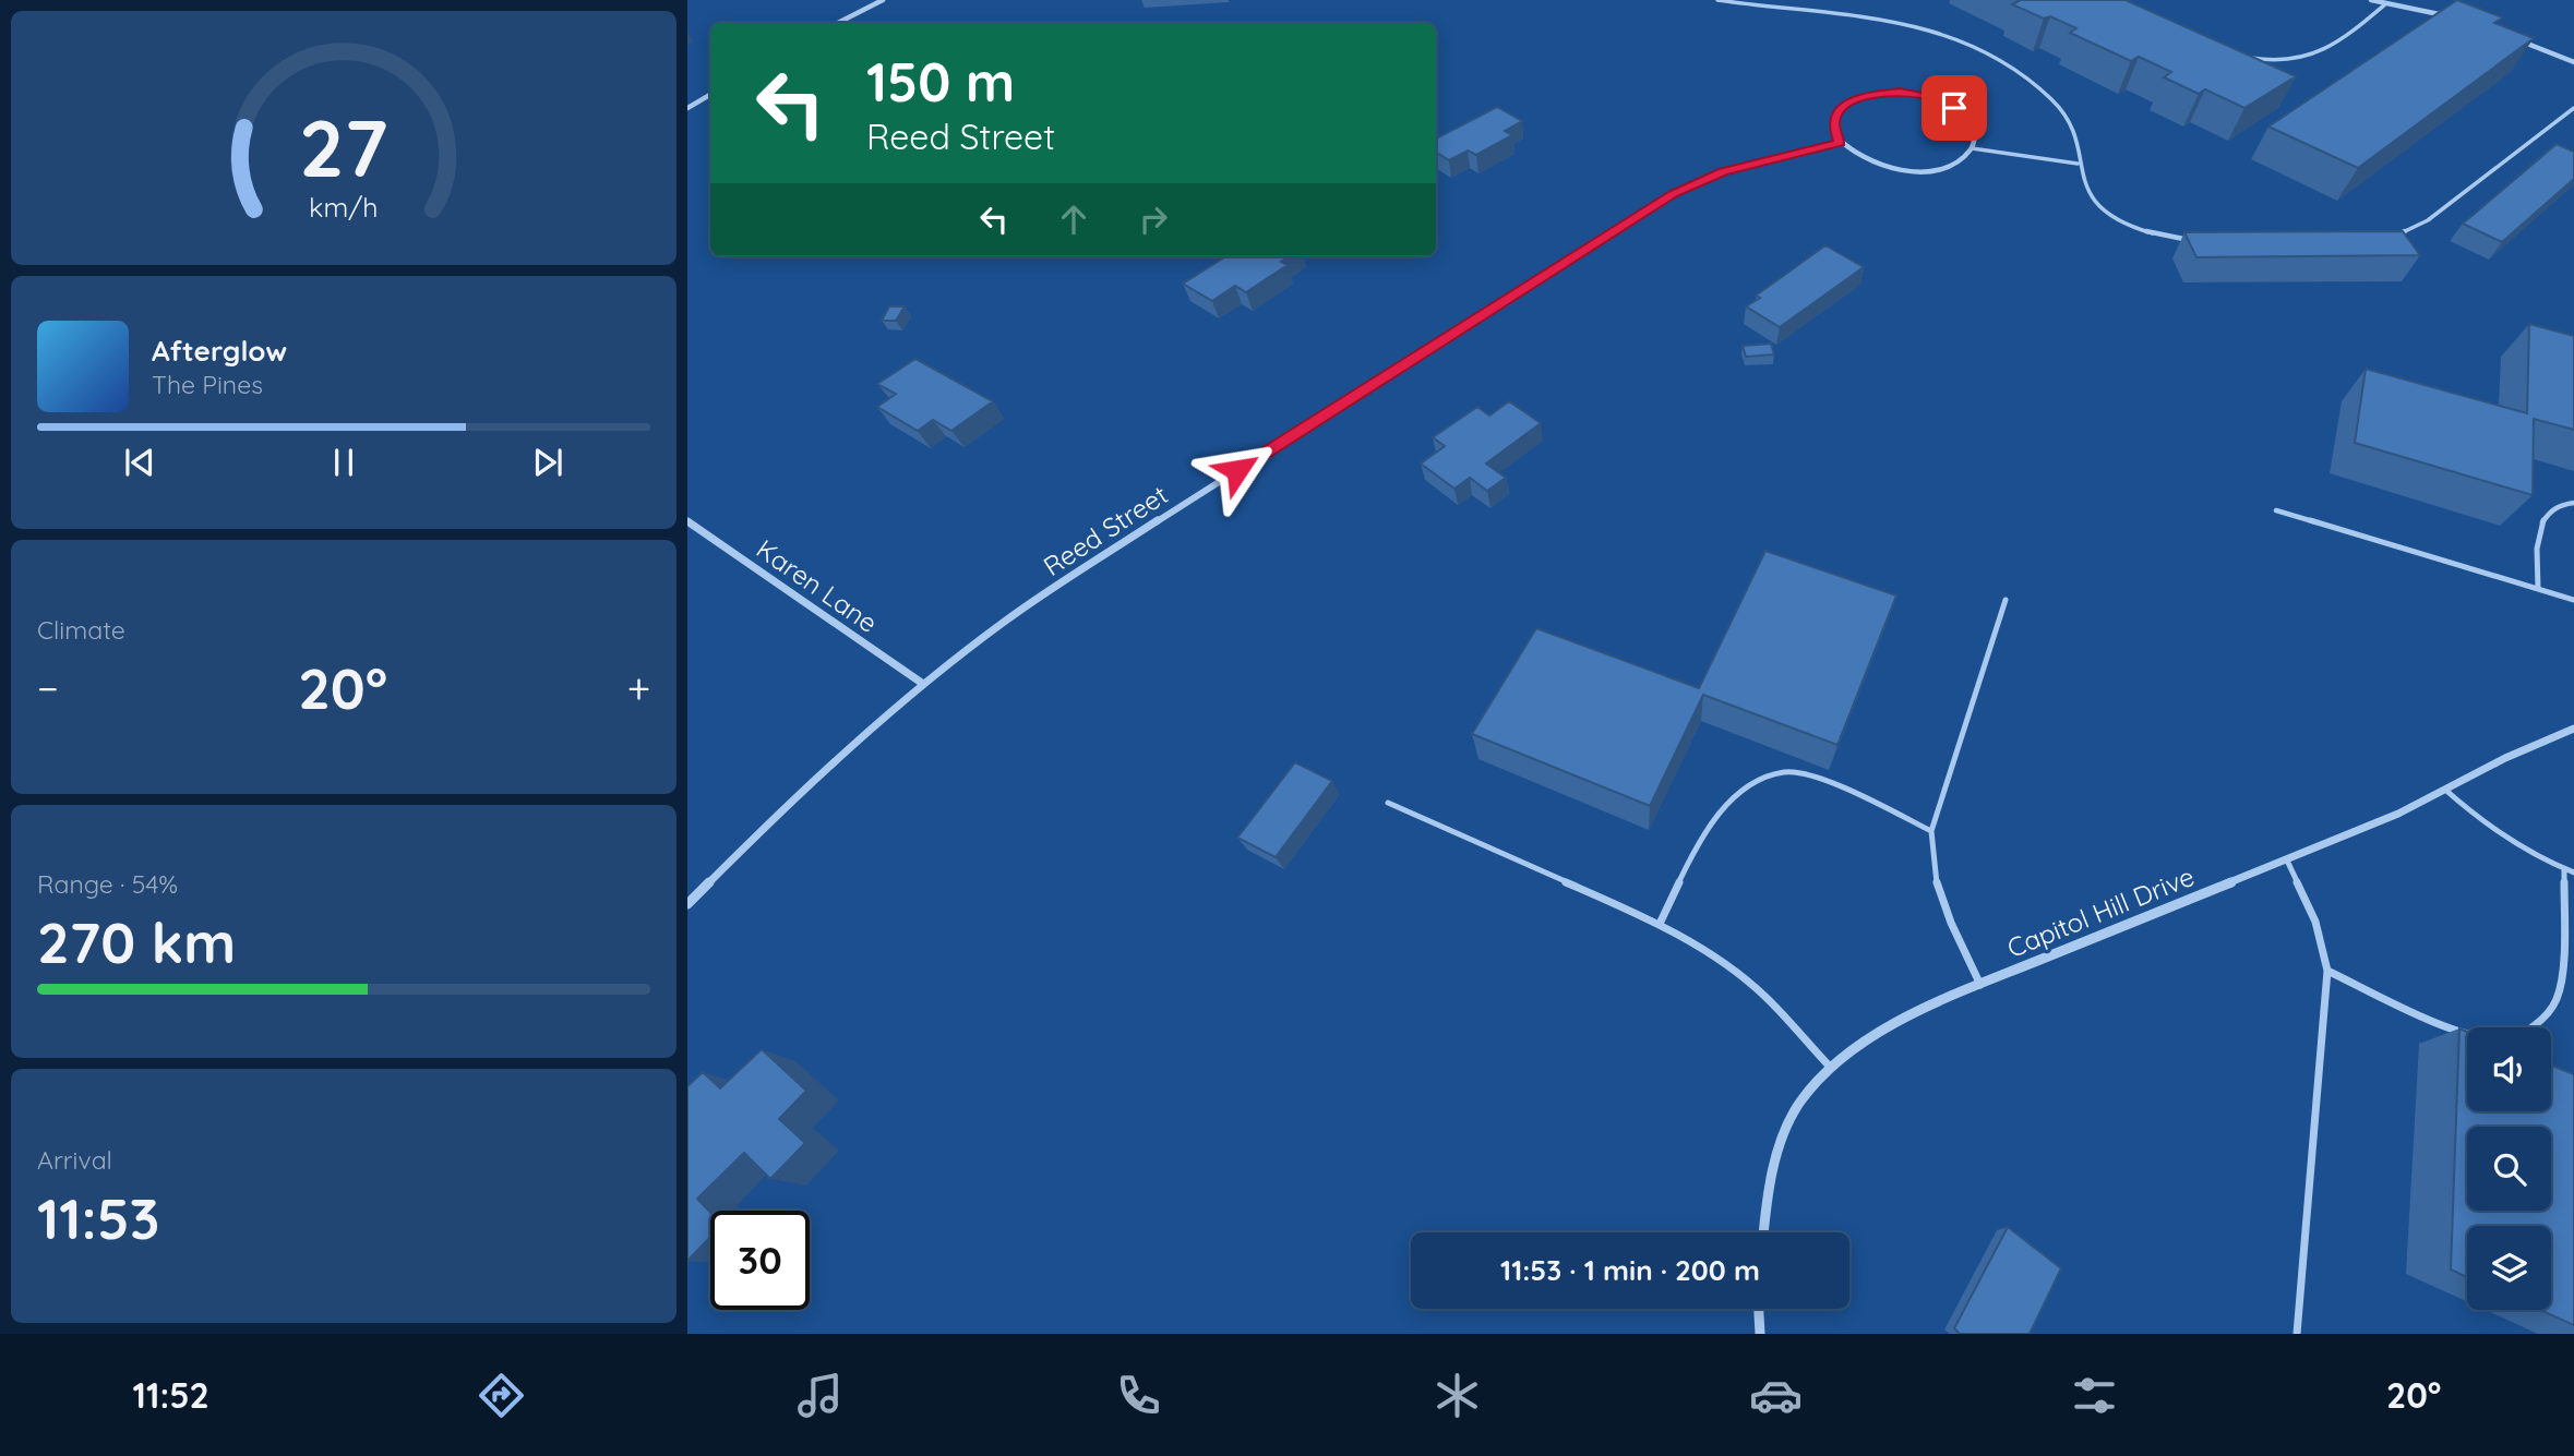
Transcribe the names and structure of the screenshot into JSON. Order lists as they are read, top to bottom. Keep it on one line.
{"streets":{"street":["Reed Street","Karen Lane","Capitol Hill Drive"]},"crossings":[["Reed Street","Karen Lane"]],"page":{"turn":["150 m","Reed Street"],"song":["Afterglow","The Pines"],"tile":["Climate",["Range · 54%","270 km"],["Arrival","11:53"]],"heat":["−","20°","+"],"limit":"30","trip":"11:53 · 1 min · 200 m","tabs":["11:52","20°"],"gauge":["27","km/h"]}}
